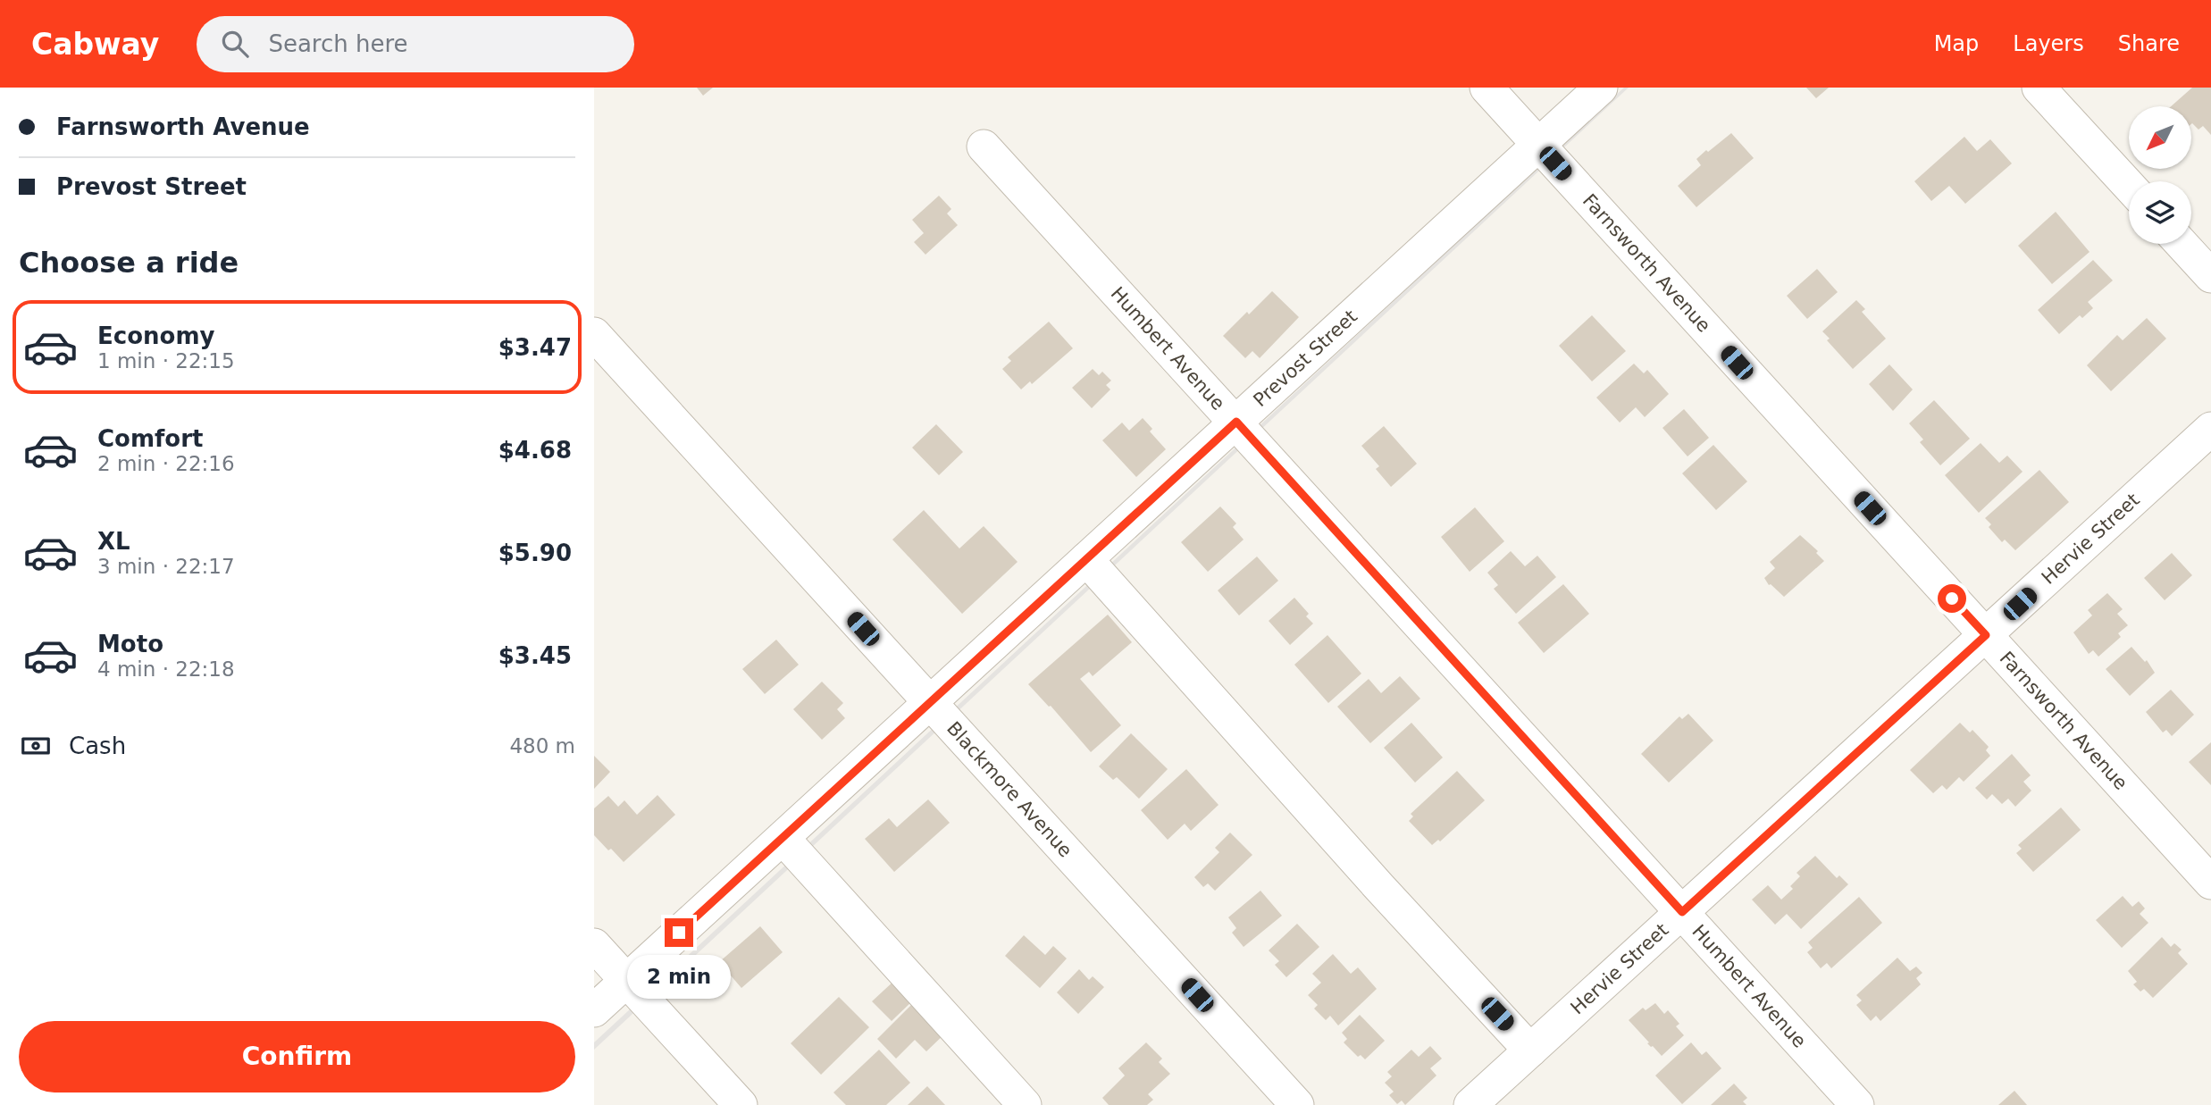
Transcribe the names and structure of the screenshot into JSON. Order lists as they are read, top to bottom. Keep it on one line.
{"streets":{"street":["Farnsworth Avenue","Humbert Avenue","Prevost Street","Hervie Street","Blackmore Avenue"]},"crossings":[["Farnsworth Avenue","Prevost Street"],["Farnsworth Avenue","Hervie Street"],["Humbert Avenue","Prevost Street"],["Humbert Avenue","Hervie Street"],["Prevost Street","Blackmore Avenue"]],"north":"bottom left","page":{"header":"Cabway","search":"Search here","nav":["Map","Layers","Share"],"banner":["Farnsworth Avenue","Prevost Street"],"heading":"Choose a ride","list":[{"name":"Economy","note":"1 min · 22:15","value":"$3.47"},{"name":"Comfort","note":"2 min · 22:16","value":"$4.68"},{"name":"XL","note":"3 min · 22:17","value":"$5.90"},{"name":"Moto","note":"4 min · 22:18","value":"$3.45"}],"pay":["Cash","480 m"],"bubble":"2 min","buttons":"Confirm"}}
